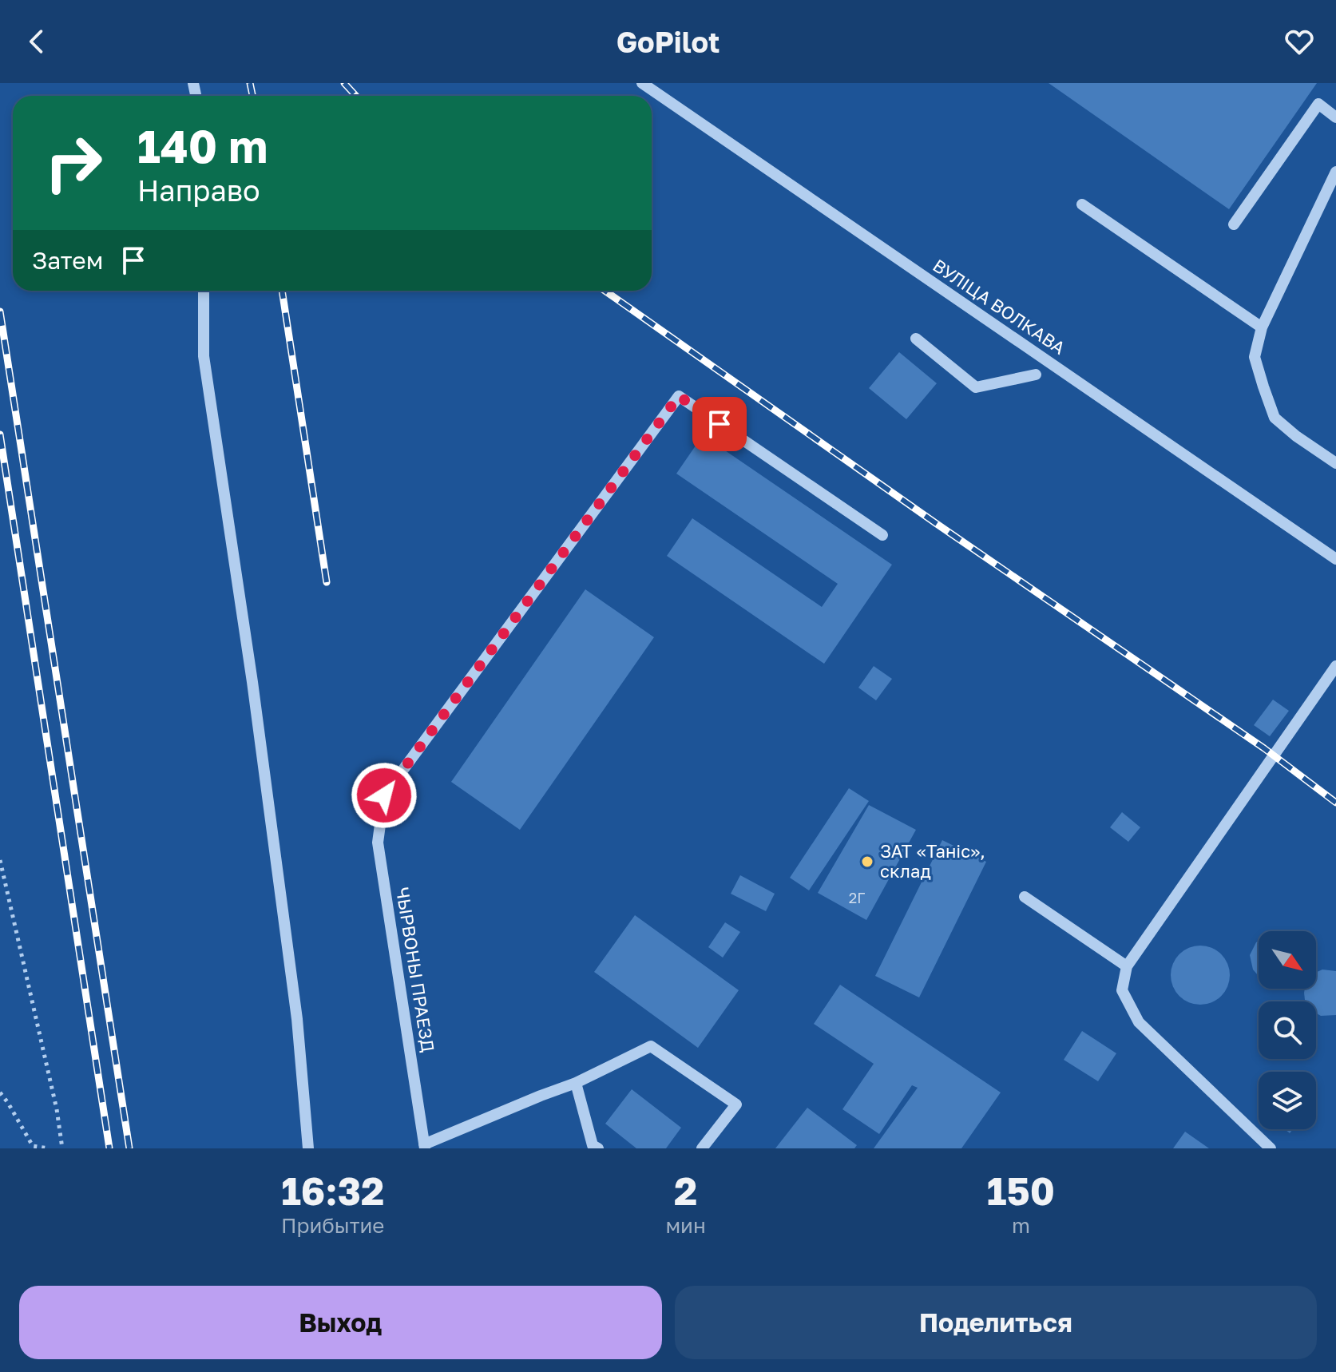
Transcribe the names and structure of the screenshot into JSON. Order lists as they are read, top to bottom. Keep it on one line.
{"streets":{"street":["ВУЛІЦА ВОЛКАВА","ЧЫРВОНЫ ПРАЕЗД"]},"places":["ЗАТ «Таніс», склад"],"house_numbers":["2Г"],"north":"bottom right","page":{"header":"GoPilot","turn":["140 m","Направо"],"then":"Затем","eta":["16:32","Прибытие","2","мин","150","m"],"buttons":["Выход","Поделиться"]}}
